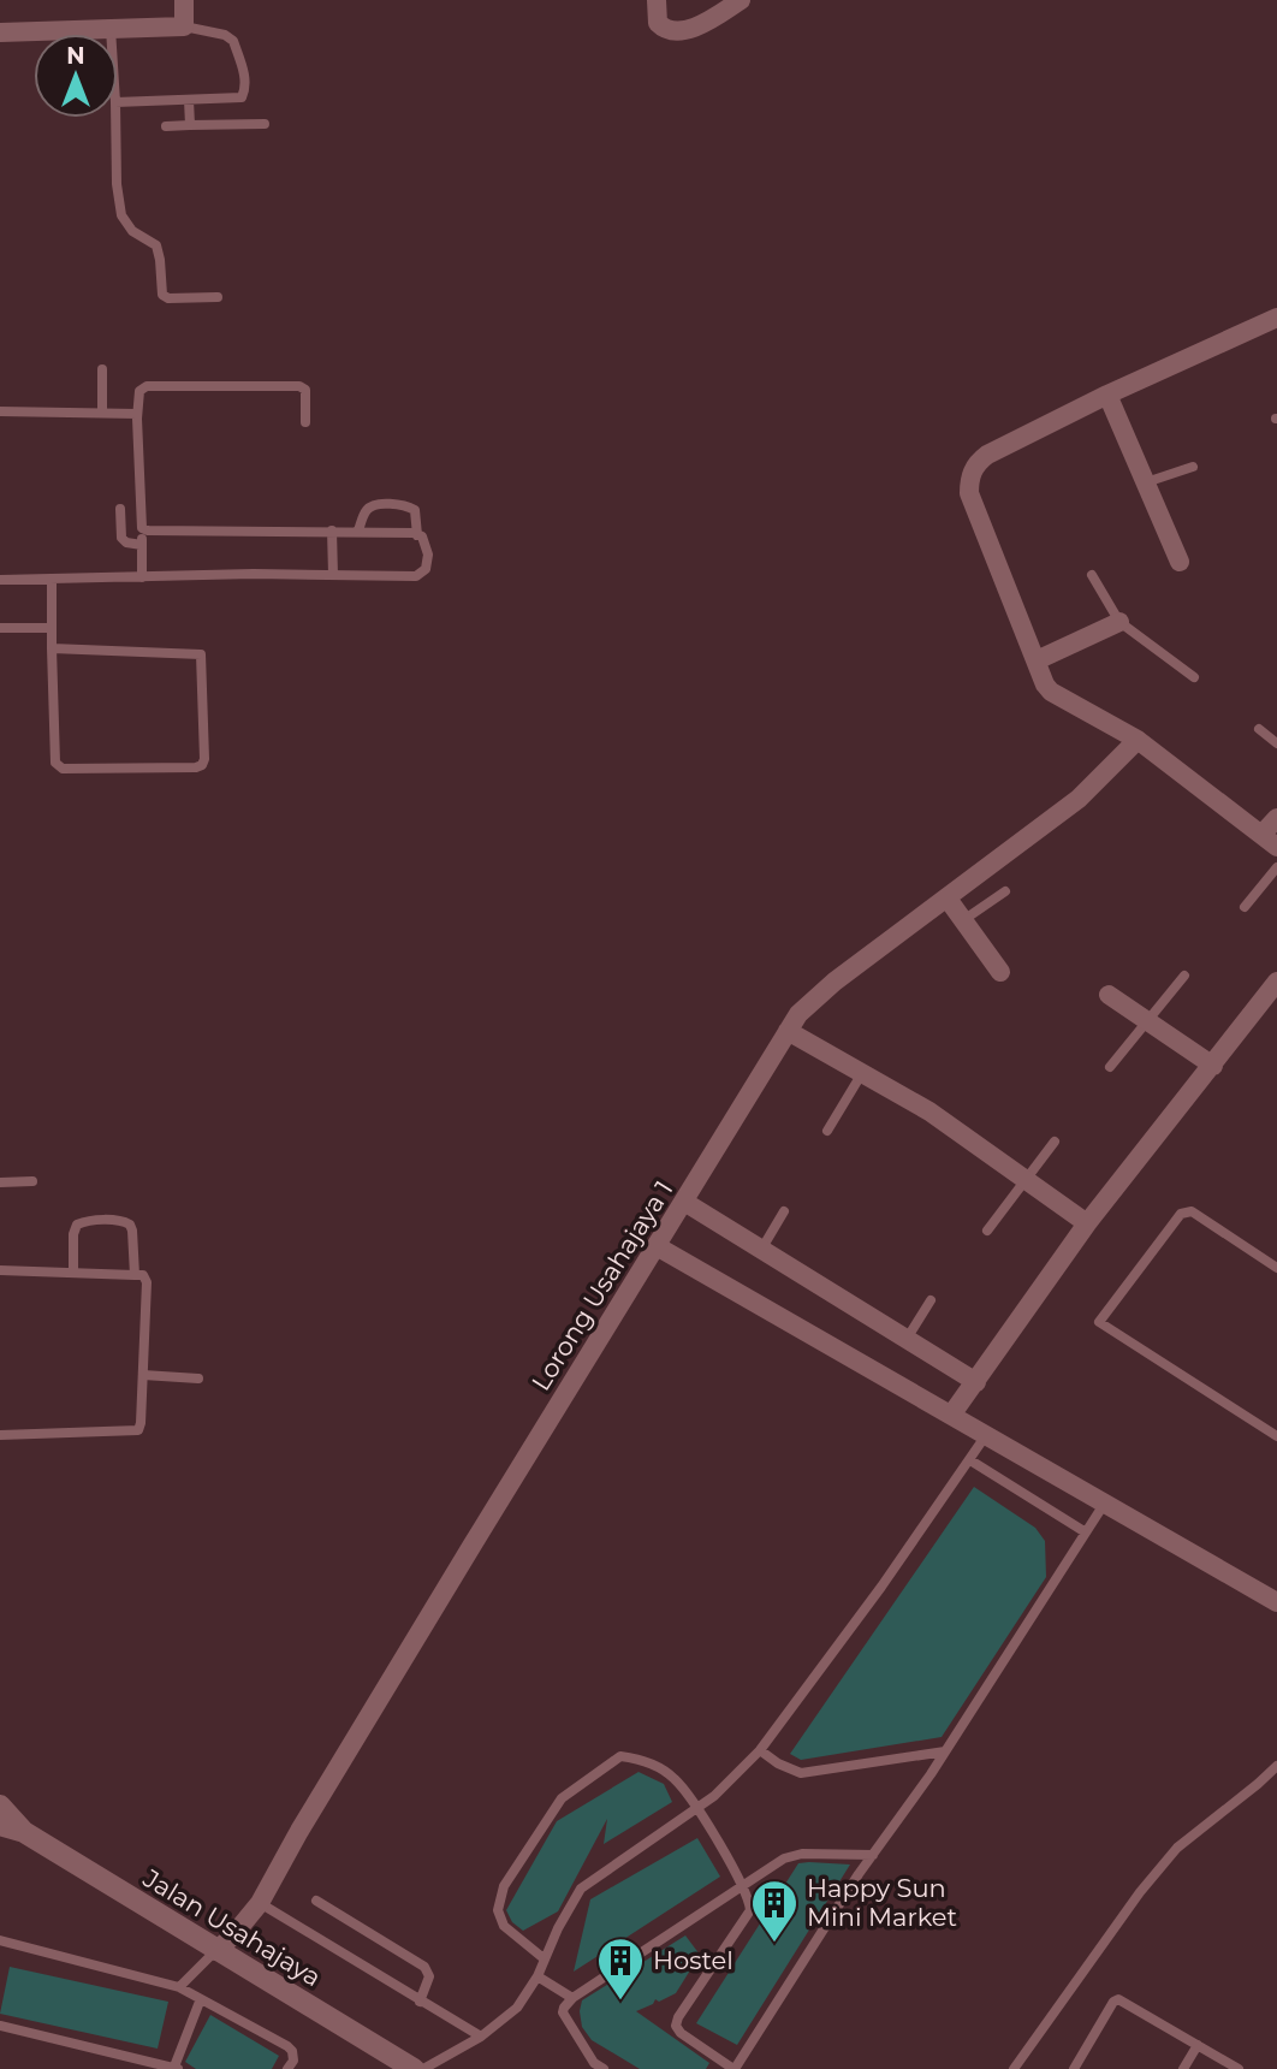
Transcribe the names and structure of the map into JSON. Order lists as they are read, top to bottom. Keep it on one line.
{"streets":{"street":["Lorong Usahajaya 1","Jalan Usahajaya"]},"crossings":[["Lorong Usahajaya 1","Jalan Usahajaya"]],"places":{"building":["Happy Sun Mini Market","Hostel"]},"north":"top"}
